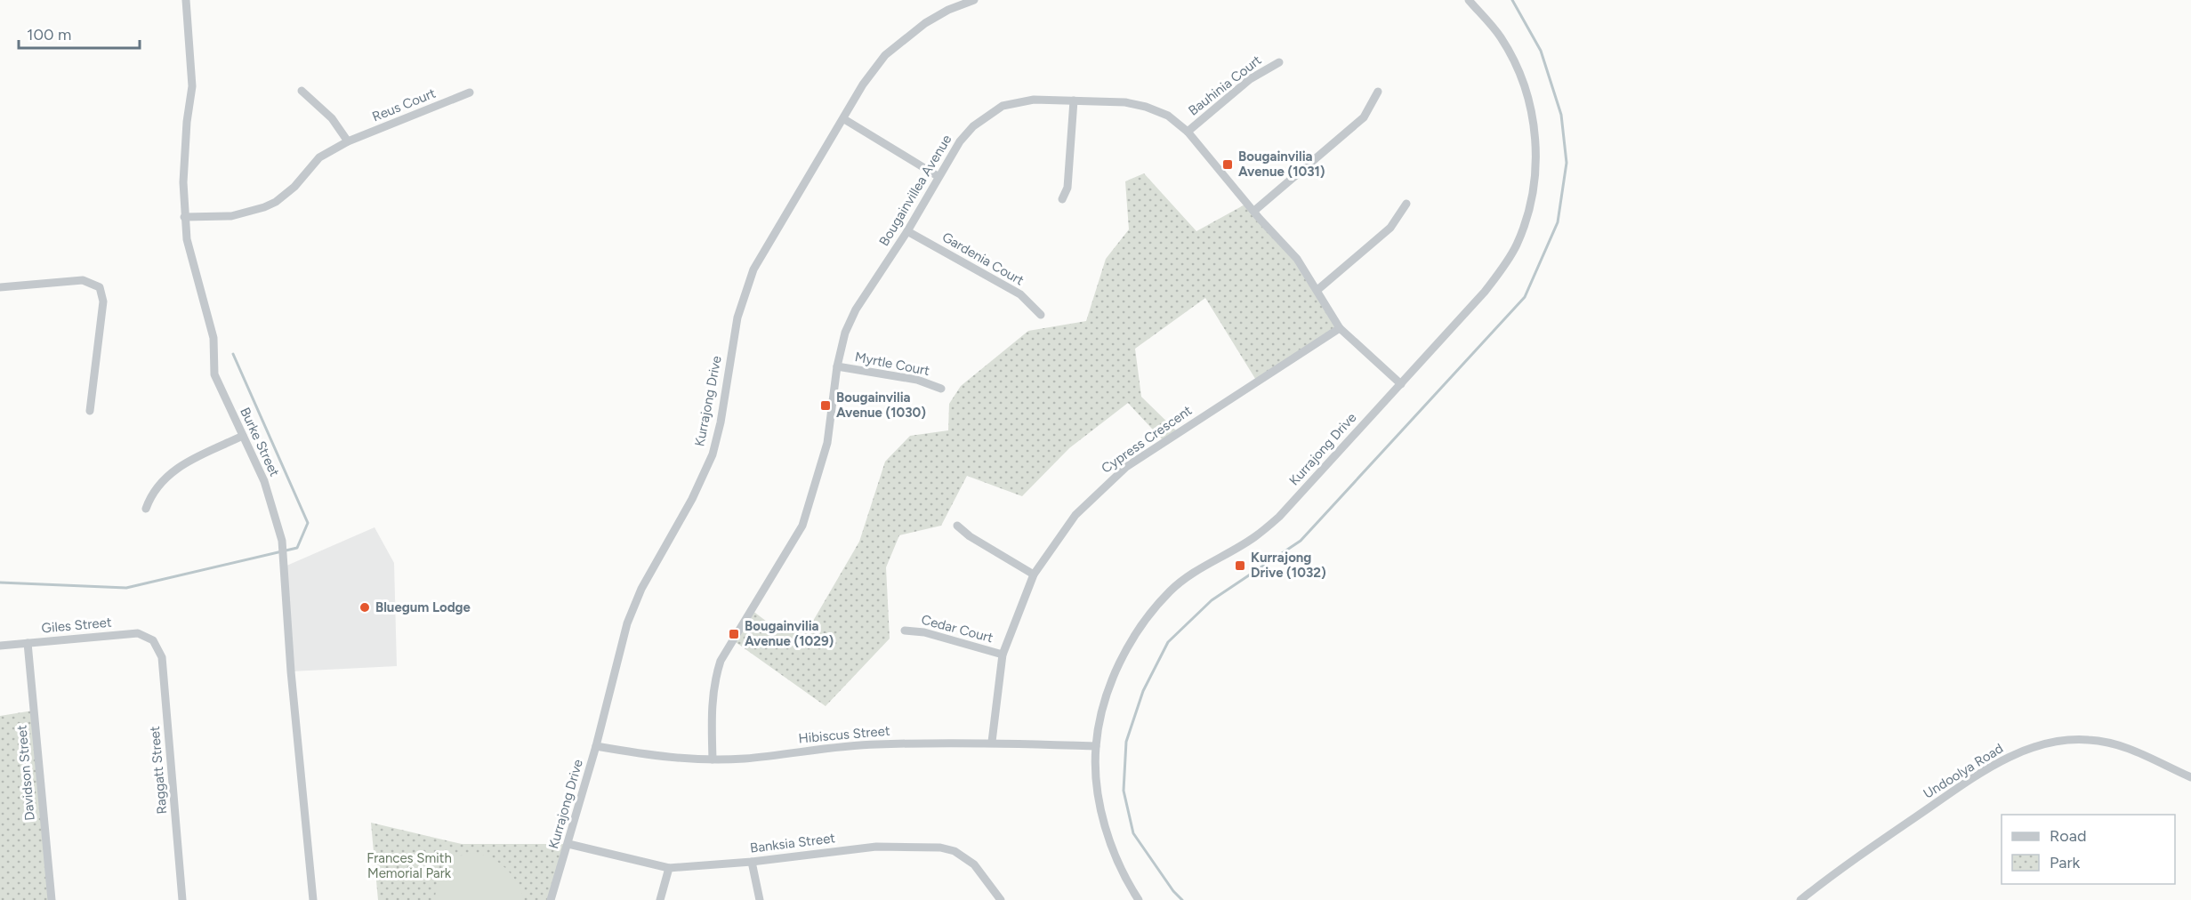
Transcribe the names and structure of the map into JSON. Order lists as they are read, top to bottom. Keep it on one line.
{"streets":{"street":["Bauhinia Court","Reus Court","Bougainvillea Avenue","Gardenia Court","Myrtle Court","Kurrajong Drive","Cypress Crescent","Burke Street","Giles Street","Cedar Court","Hibiscus Street","Raggatt Street","Undoolya Road","Davidson Street","Banksia Street"]},"crossings":[["Bauhinia Court","Bougainvillea Avenue"],["Reus Court","Burke Street"],["Bougainvillea Avenue","Gardenia Court"],["Bougainvillea Avenue","Myrtle Court"],["Bougainvillea Avenue","Kurrajong Drive"],["Bougainvillea Avenue","Cypress Crescent"],["Bougainvillea Avenue","Hibiscus Street"],["Kurrajong Drive","Hibiscus Street"],["Kurrajong Drive","Banksia Street"],["Cypress Crescent","Cedar Court"],["Cypress Crescent","Hibiscus Street"],["Giles Street","Raggatt Street"],["Giles Street","Davidson Street"]],"parks":["Frances Smith Memorial Park"],"places":{"transit":["Bougainvilia Avenue (1031)","Bougainvilia Avenue (1030)","Kurrajong Drive (1032)","Bougainvilia Avenue (1029)"],"other":["Bluegum Lodge"]},"legend":["Road","Park"],"scale_bar":"100 m"}
